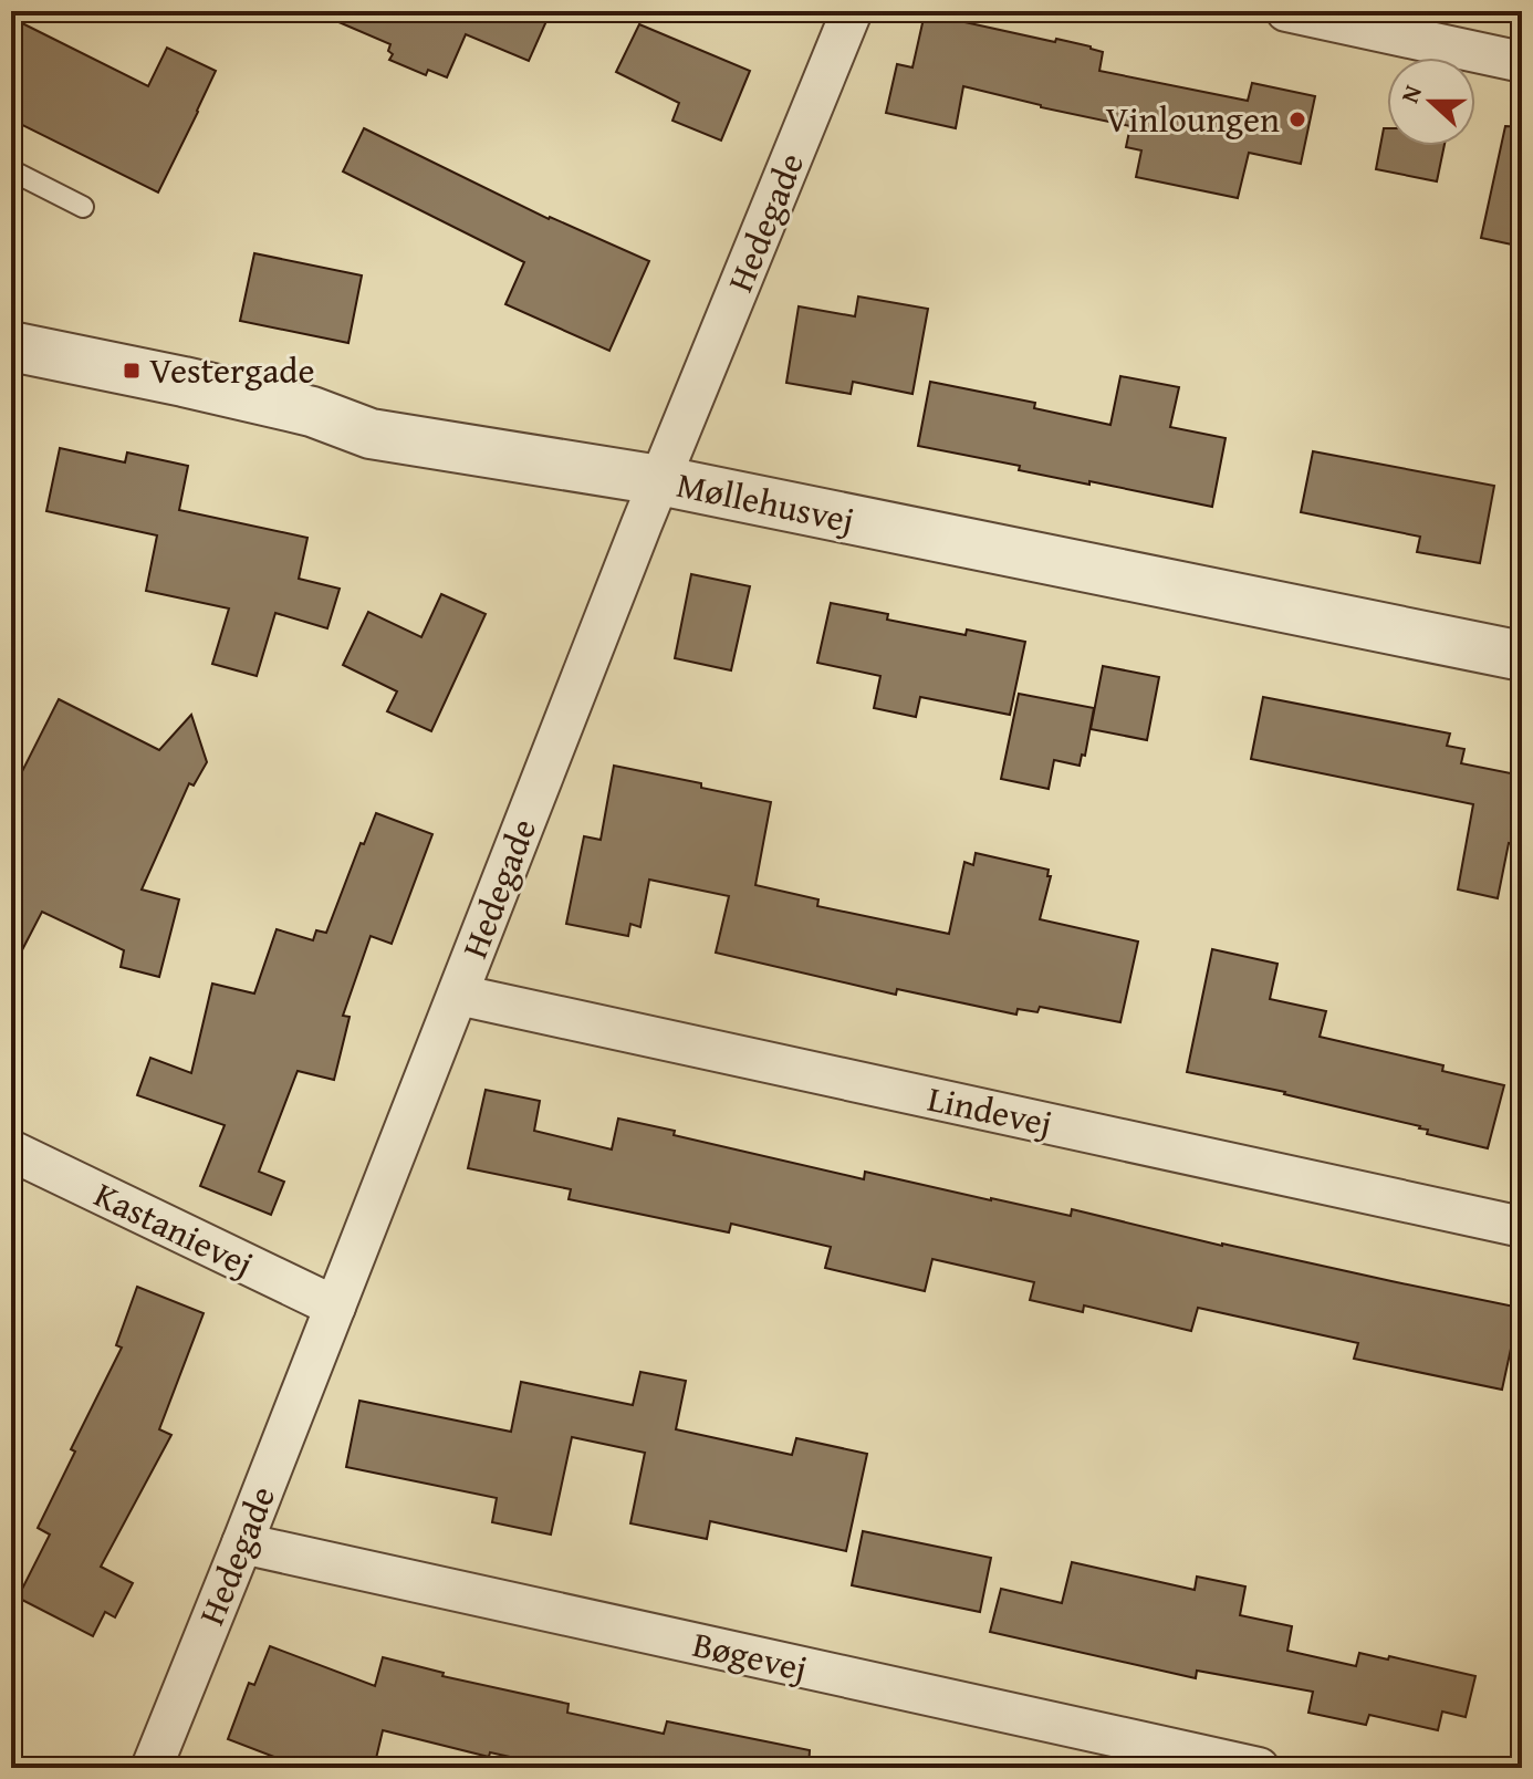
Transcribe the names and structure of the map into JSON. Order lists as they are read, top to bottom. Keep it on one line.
{"streets":{"street":["Hedegade","Møllehusvej","Lindevej","Kastanievej","Bøgevej"]},"crossings":[["Hedegade","Møllehusvej"],["Hedegade","Lindevej"],["Hedegade","Kastanievej"],["Hedegade","Bøgevej"]],"places":{"other":["Vinloungen"],"transit":["Vestergade"]},"north":"left"}
